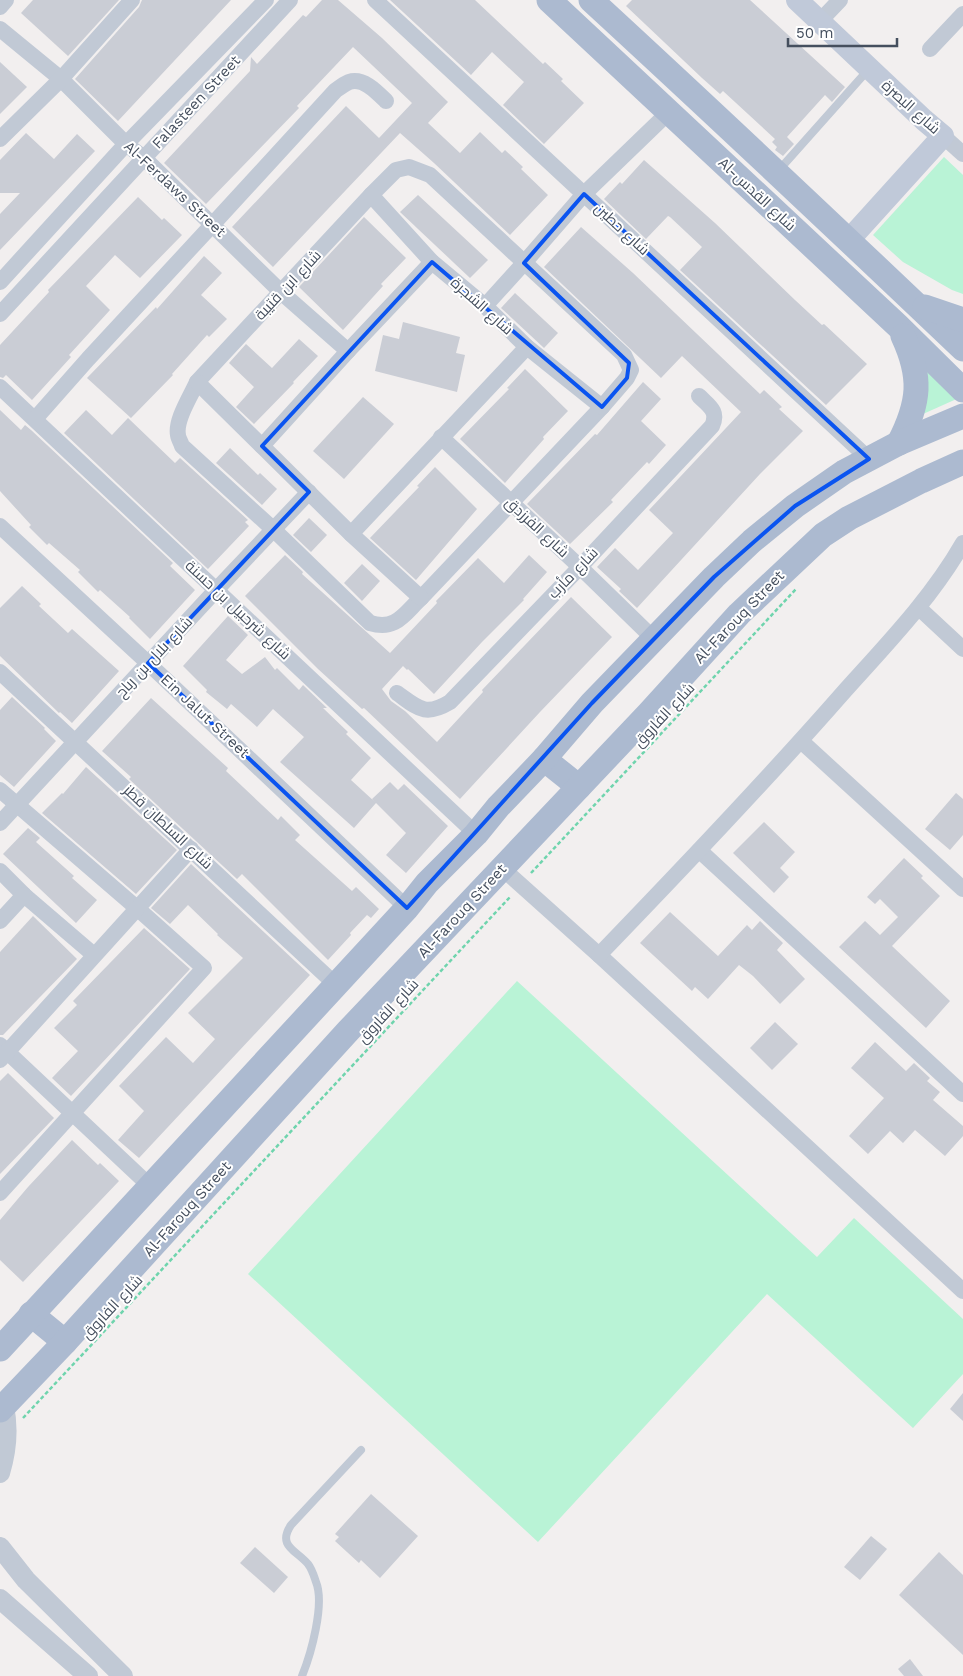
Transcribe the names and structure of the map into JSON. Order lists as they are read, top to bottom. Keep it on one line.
{"streets":{"main road":["شارع البصرة","Al-شارع القدس","Al-Farouq Street"],"street":["Falasteen Street","Al-Ferdaws Street","شارع حطين","شارع ابن قتيبة","شارع الشجرة","شارع الفرزدق","شارع مأرب","شارع شرحبيل بن حسنة","شارع بلال بن رباح","Ein Jalut Street","شارع السلطان قطز"],"path":["شارع الفاروق"]},"crossings":[["Falasteen Street","Al-Ferdaws Street"],["شارع البصرة","Al-شارع القدس"],["Al-Ferdaws Street","شارع ابن قتيبة"],["شارع ابن قتيبة","شارع الشجرة"],["شارع ابن قتيبة","شارع بلال بن رباح"],["شارع الفرزدق","شارع مأرب"],["شارع شرحبيل بن حسنة","شارع بلال بن رباح"],["شارع بلال بن رباح","Ein Jalut Street"],["شارع بلال بن رباح","شارع السلطان قطز"]],"scale_bar":"50 m"}
